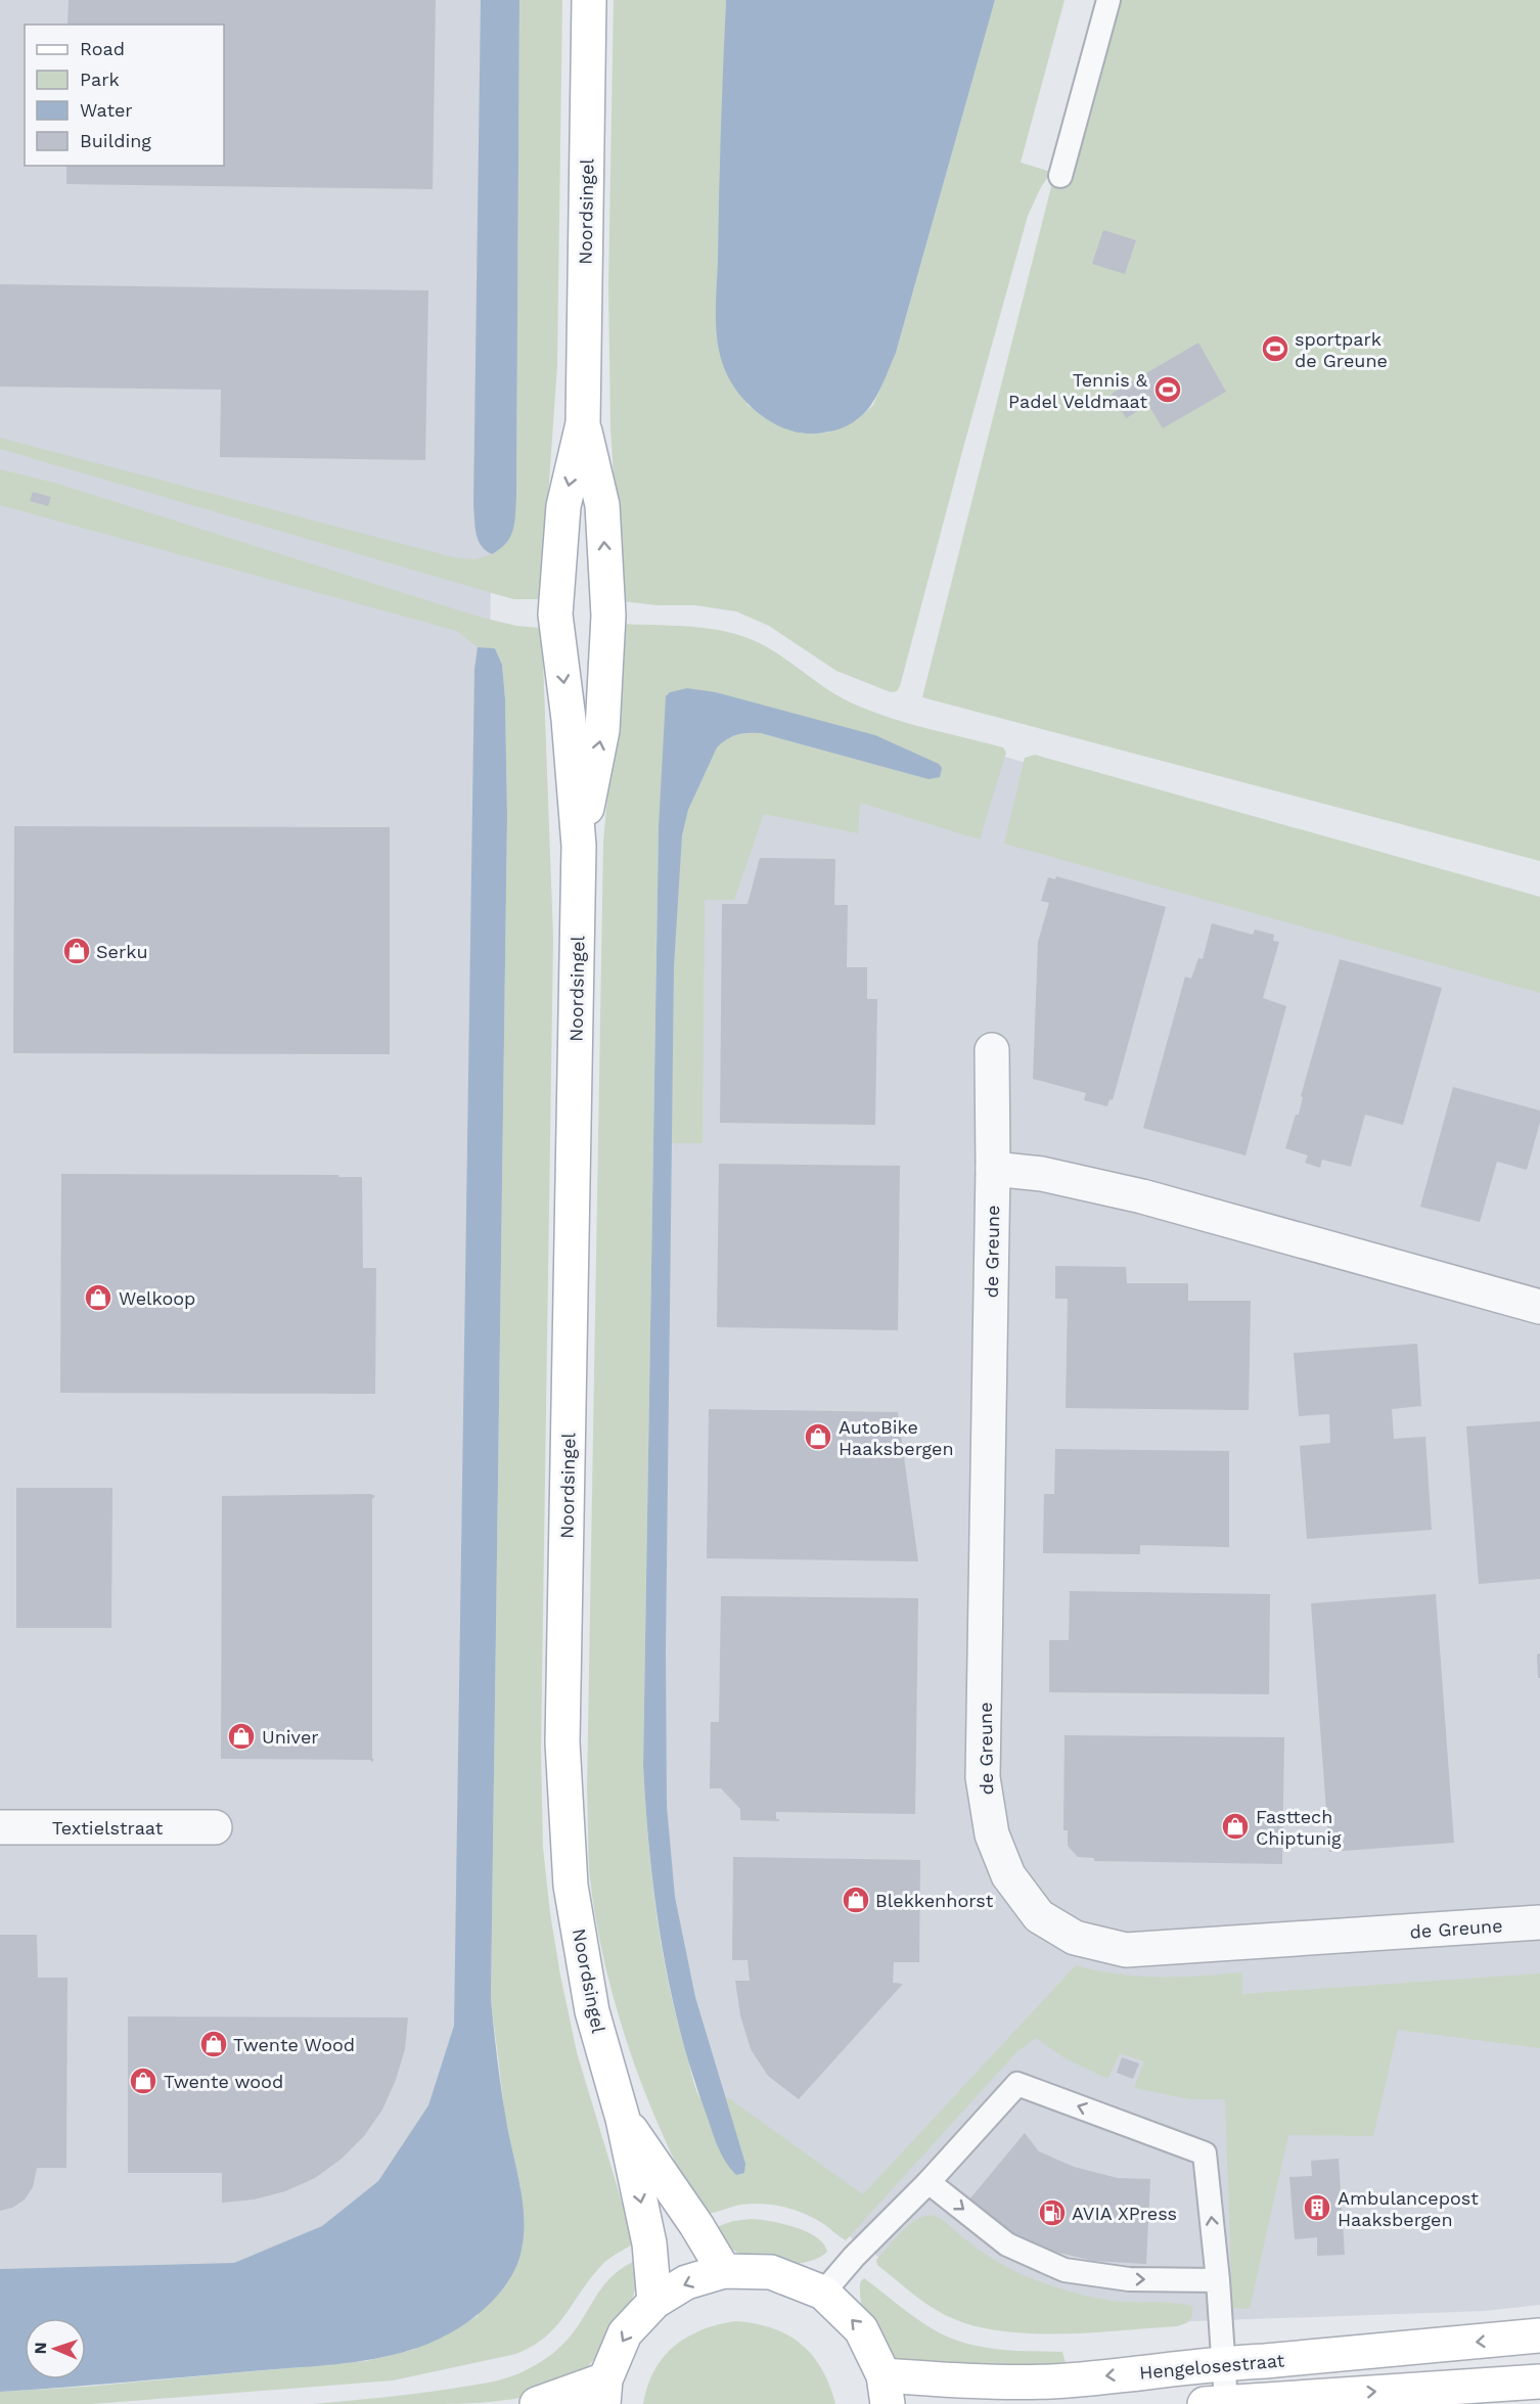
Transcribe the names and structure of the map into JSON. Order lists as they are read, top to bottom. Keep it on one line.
{"streets":{"main road":["Noordsingel","Hengelosestraat"],"street":["de Greune","Textielstraat"]},"places":{"sports":["sportpark de Greune","Tennis & Padel Veldmaat"],"shop":["Serku","Welkoop","AutoBike Haaksbergen","Univer","Fasttech Chiptunig","Blekkenhorst","Twente Wood","Twente wood"],"building":["Ambulancepost Haaksbergen"],"fuel station":["AVIA XPress"]},"legend":["Road","Park","Water","Building"],"north":"left"}
